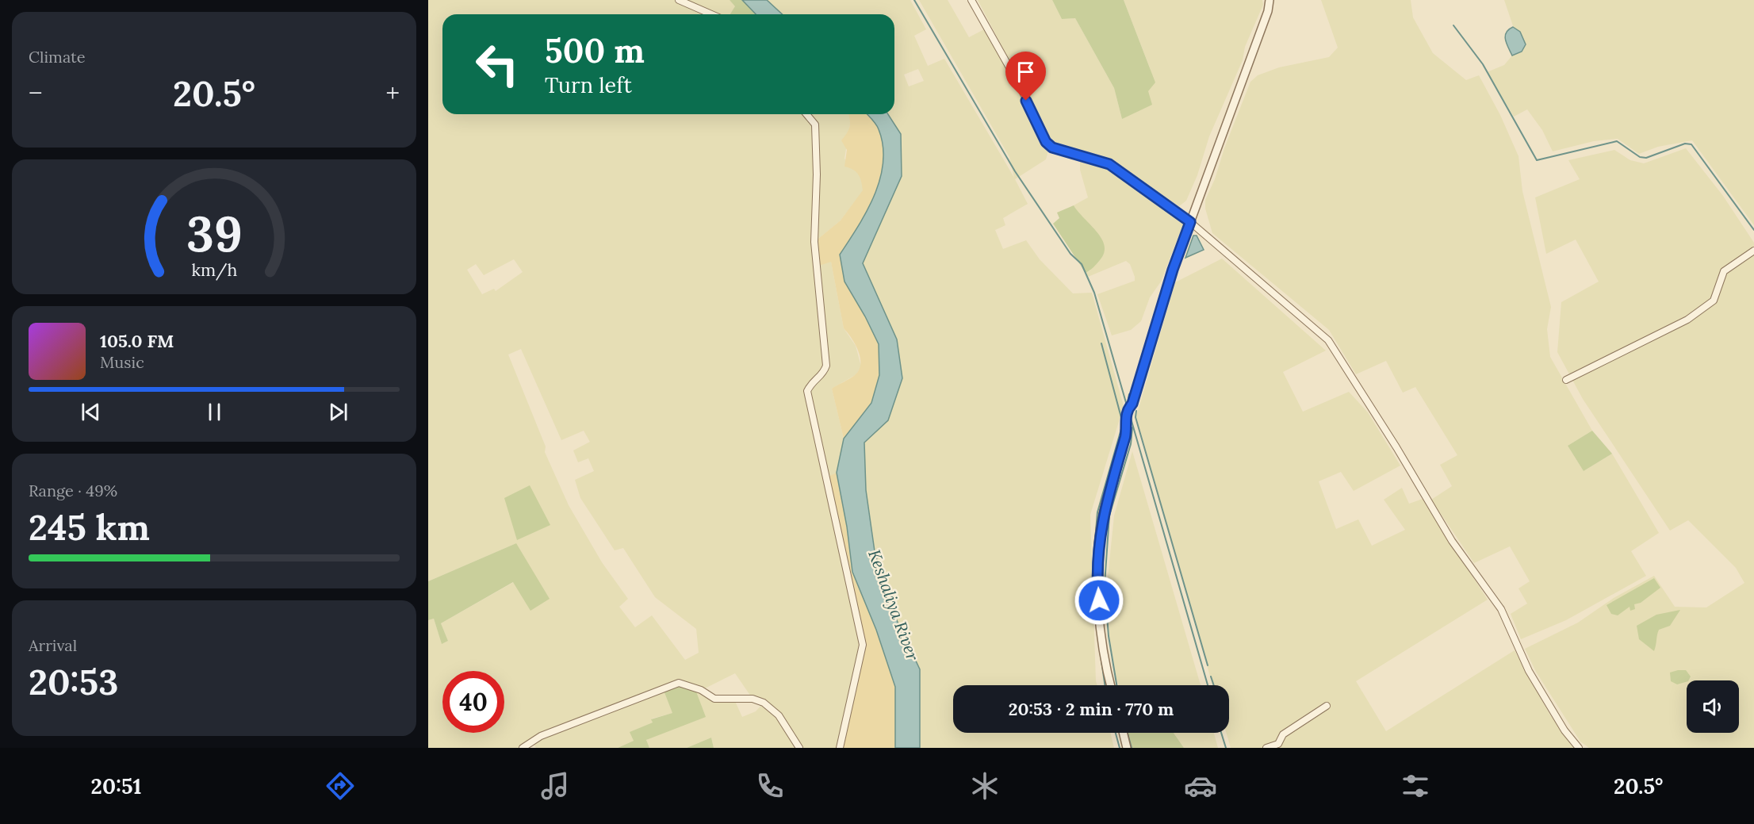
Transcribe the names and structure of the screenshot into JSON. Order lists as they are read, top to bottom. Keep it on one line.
{"water":["Keshaliya River"],"page":{"tile":["Climate",["Range · 49%","245 km"],["Arrival","20:53"]],"turn":["500 m","Turn left"],"heat":["−","20.5°","+"],"song":["105.0 FM","Music"],"limit":"40","trip":"20:53 · 2 min · 770 m","tabs":["20:51","20.5°"],"gauge":["39","km/h"]}}
